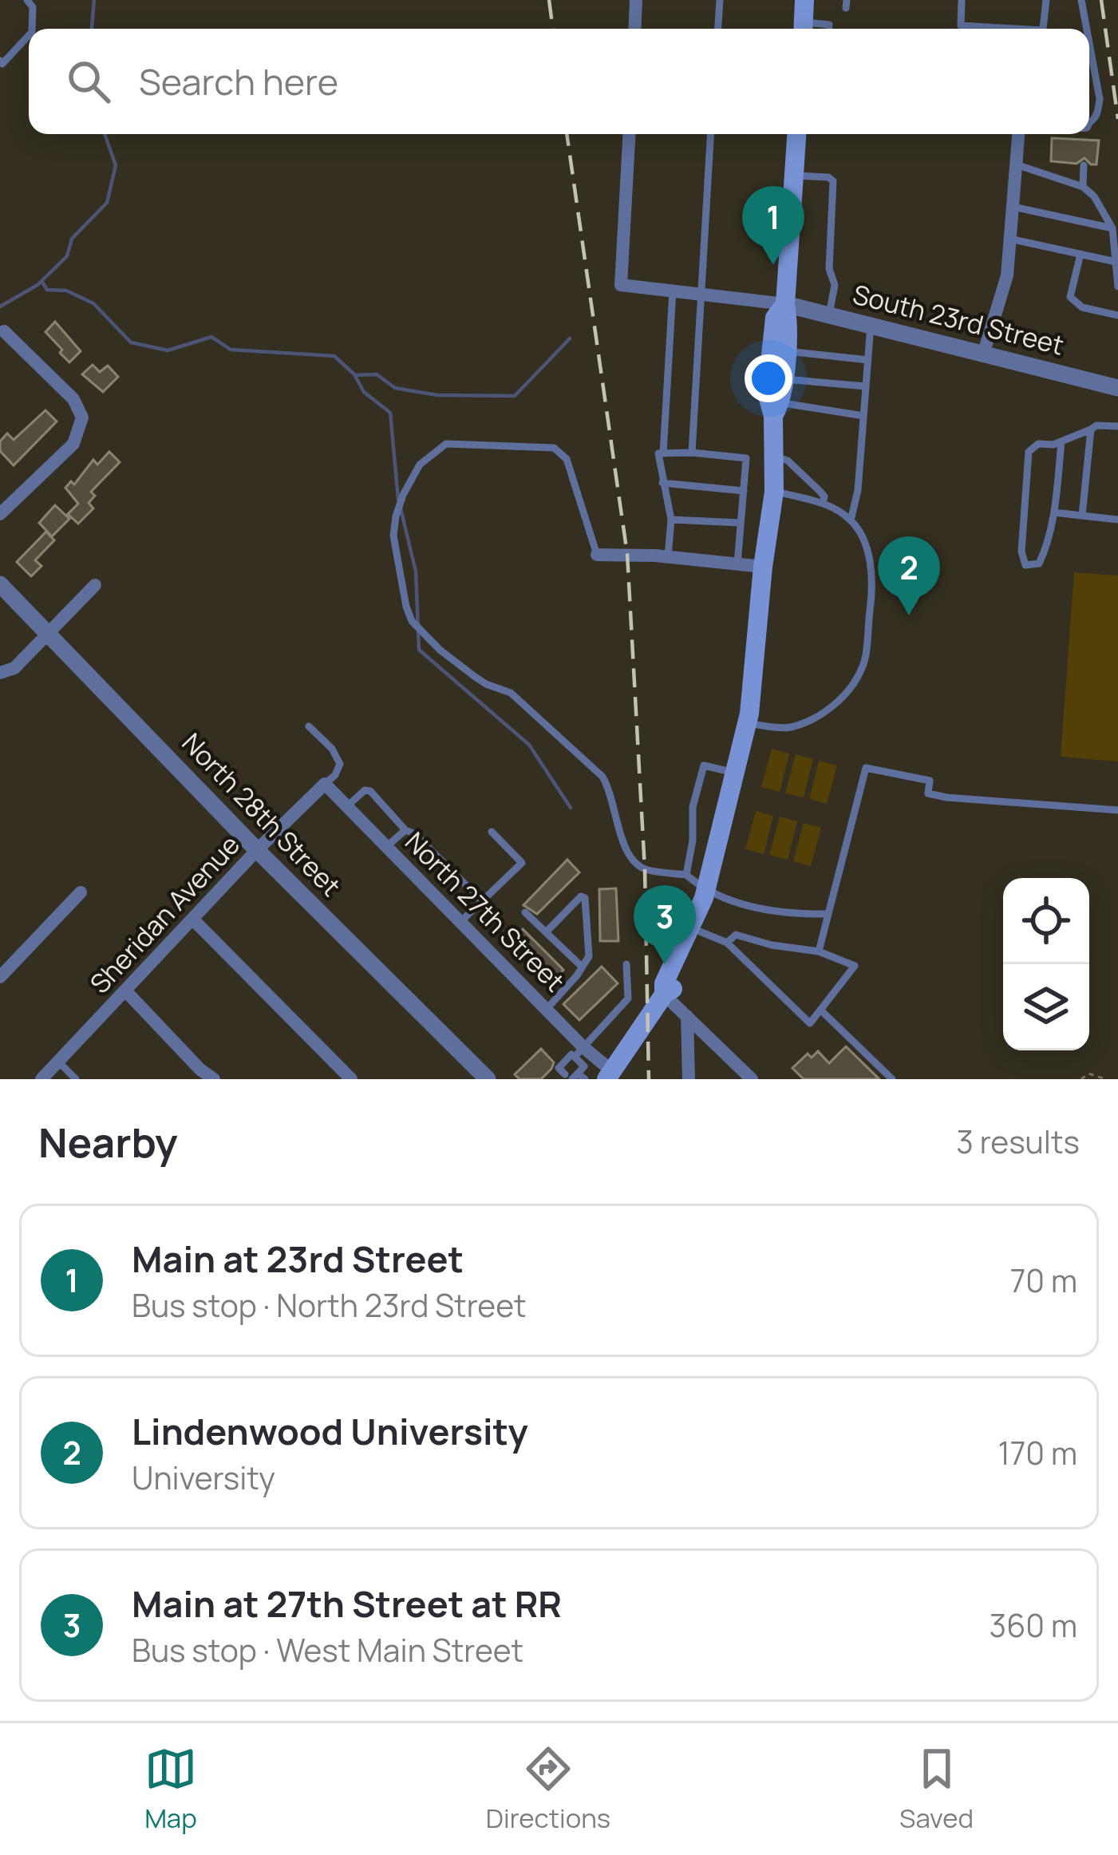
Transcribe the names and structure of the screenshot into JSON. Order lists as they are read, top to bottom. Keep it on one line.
{"streets":{"street":["South 23rd Street","North 28th Street","North 27th Street","Sheridan Avenue"]},"crossings":[["North 28th Street","Sheridan Avenue"],["North 27th Street","Sheridan Avenue"]],"page":{"search":"Search here","pins":["1","2","3"],"heading":["Nearby","3 results"],"list":[{"mark":"1","name":"Main at 23rd Street","note":"Bus stop · North 23rd Street","value":"70 m"},{"mark":"2","name":"Lindenwood University","note":"University","value":"170 m"},{"mark":"3","name":"Main at 27th Street at RR","note":"Bus stop · West Main Street","value":"360 m"}],"nav":["Map","Directions","Saved"]}}
